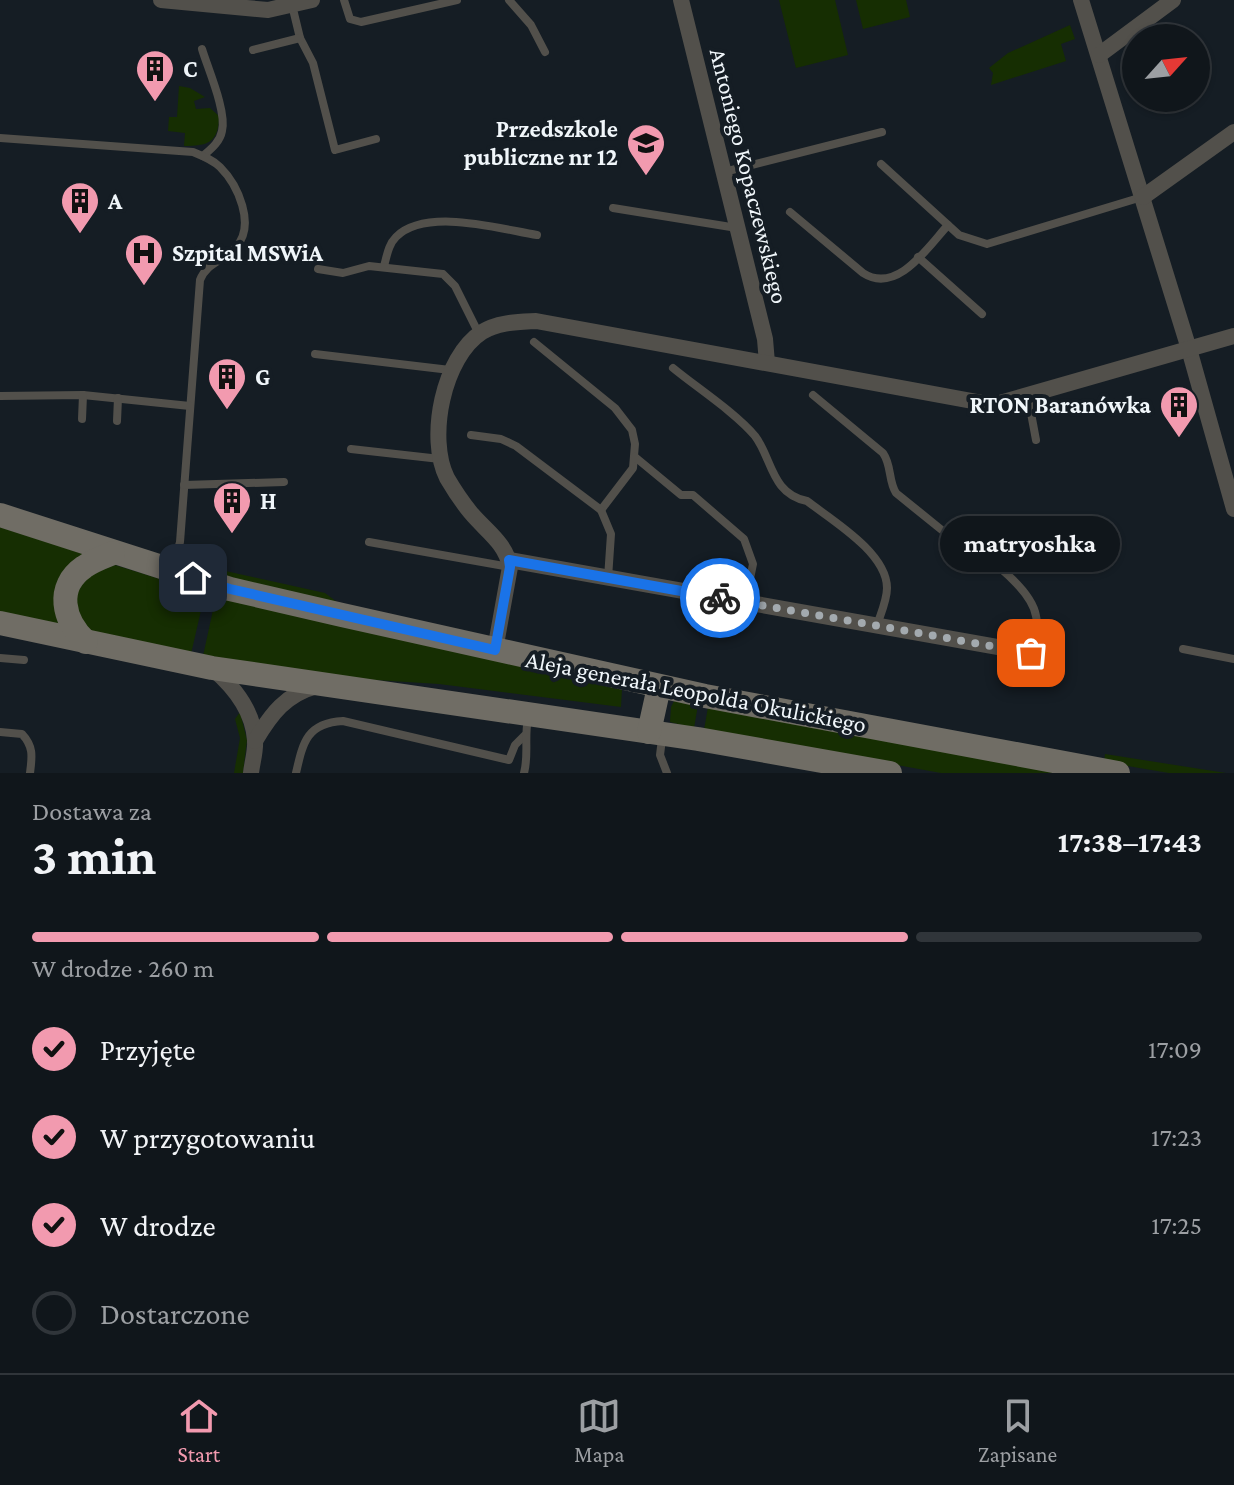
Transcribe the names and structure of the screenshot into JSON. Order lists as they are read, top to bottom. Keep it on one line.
{"streets":{"main road":["Aleja generała Leopolda Okulickiego"],"street":["Antoniego Kopaczewskiego"]},"places":{"building":["C","A","G","RTON Baranówka","H"],"school or university":["Przedszkole publiczne nr 12"],"hospital":["Szpital MSWiA"],"other":["matryoshka"]},"north":"top right","page":{"bubble":"matryoshka","heading":["3 min","Dostawa za","17:38–17:43"],"bar":"W drodze · 260 m","list":[["Przyjęte","17:09"],["W przygotowaniu","17:23"],["W drodze","17:25"],"Dostarczone"],"tabs":["Start","Mapa","Zapisane"]}}
